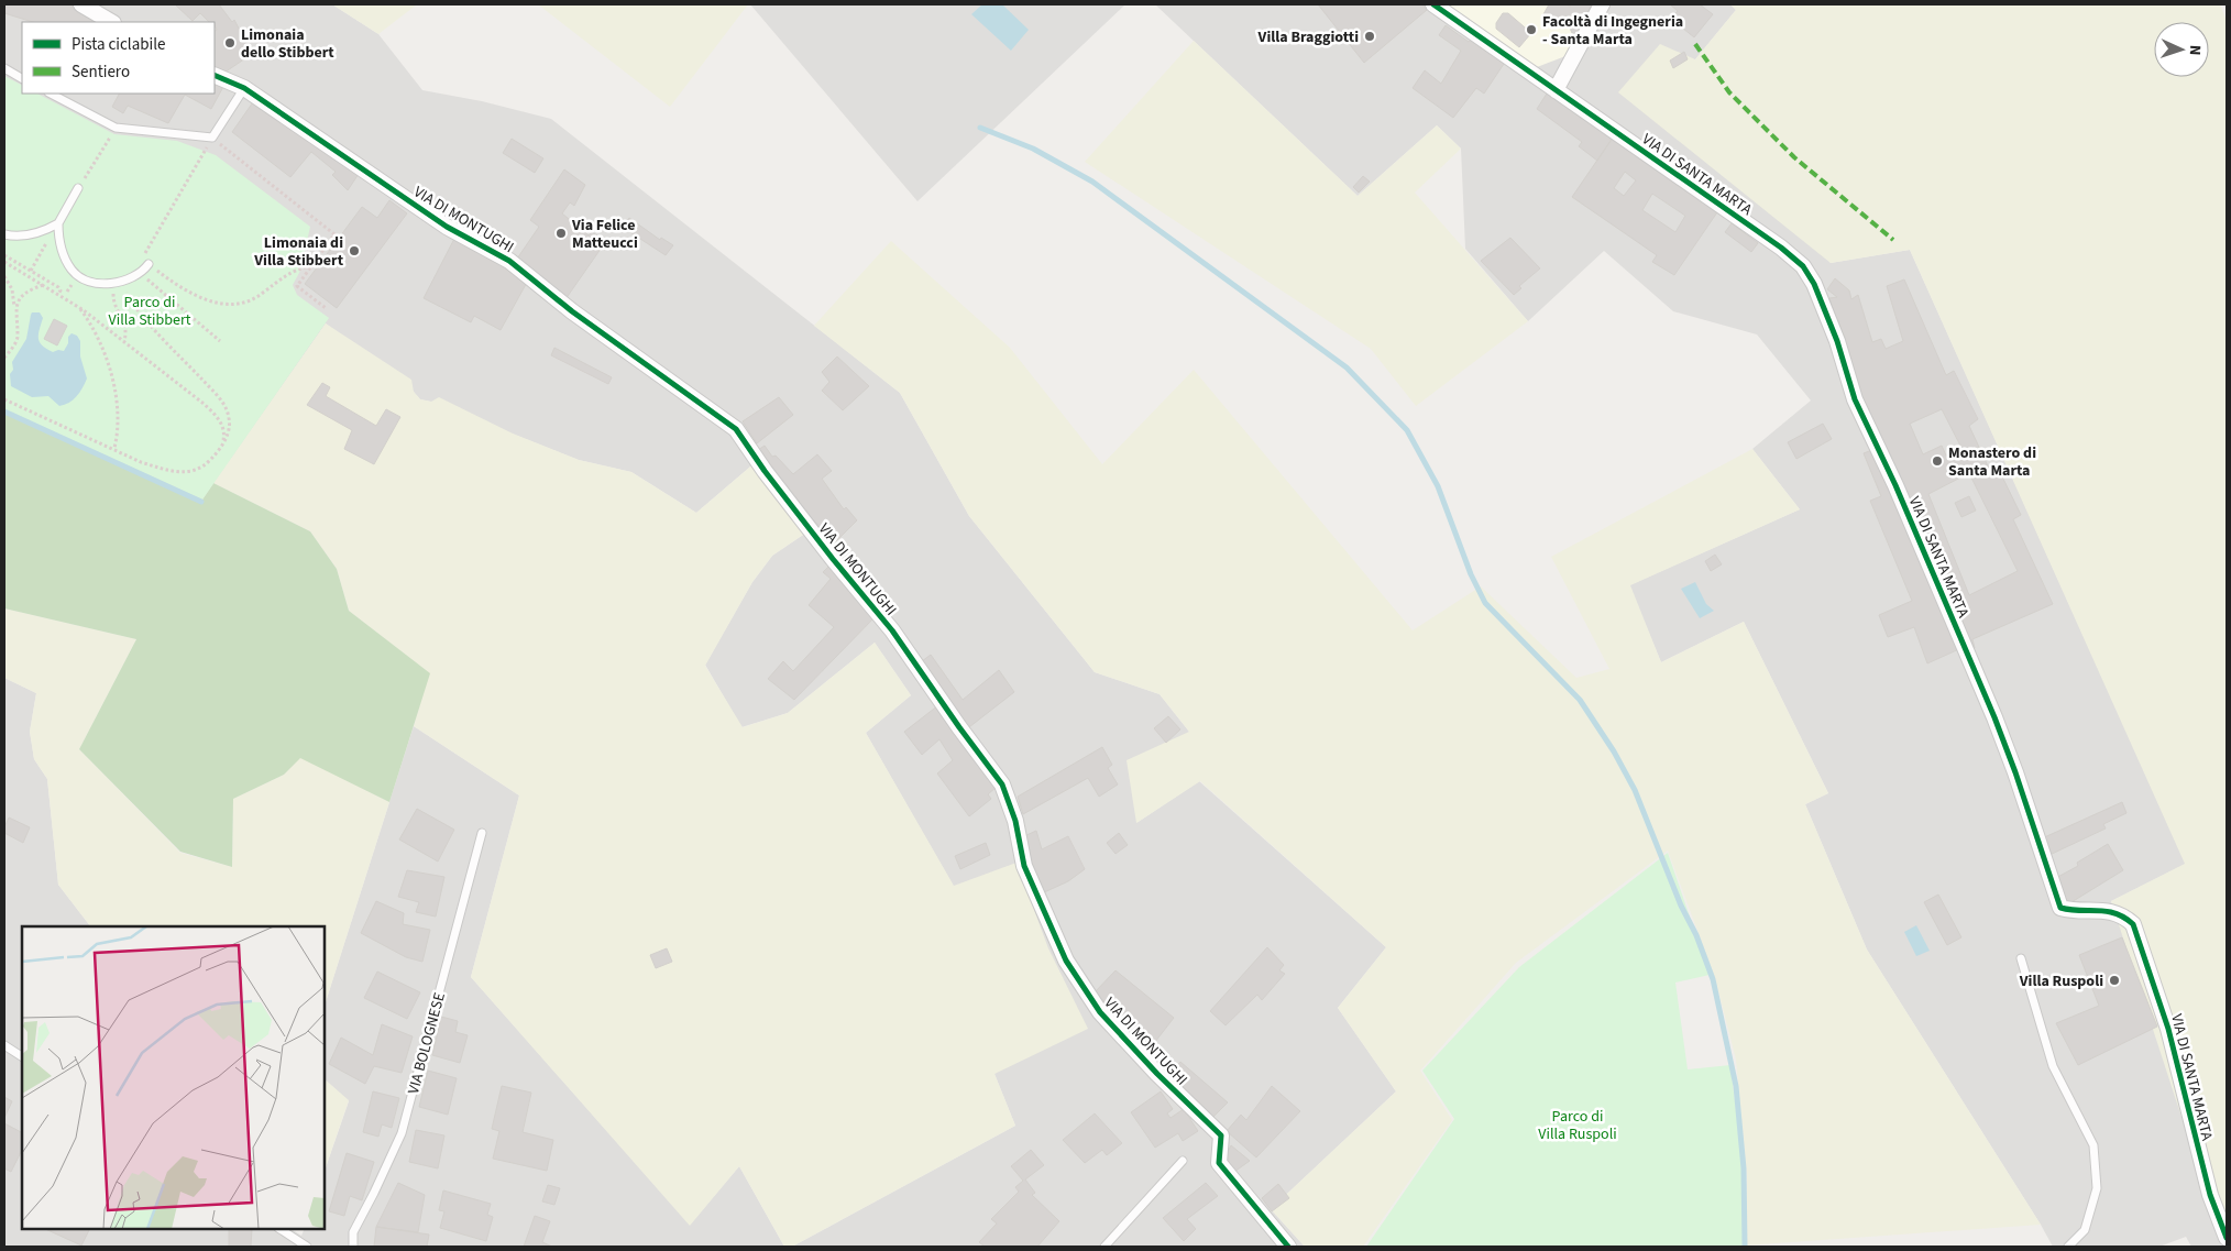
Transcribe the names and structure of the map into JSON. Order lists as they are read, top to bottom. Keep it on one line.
{"streets":{"street":["VIA DI SANTA MARTA","VIA DI MONTUGHI"],"lane":["VIA BOLOGNESE"]},"parks":["Parco di Villa Stibbert","Parco di Villa Ruspoli"],"places":["Facoltà di Ingegneria - Santa Marta","Villa Braggiotti","Limonaia dello Stibbert","Via Felice Matteucci","Limonaia di Villa Stibbert","Monastero di Santa Marta","Villa Ruspoli"],"legend":["Pista ciclabile","Sentiero"],"north":"right"}
